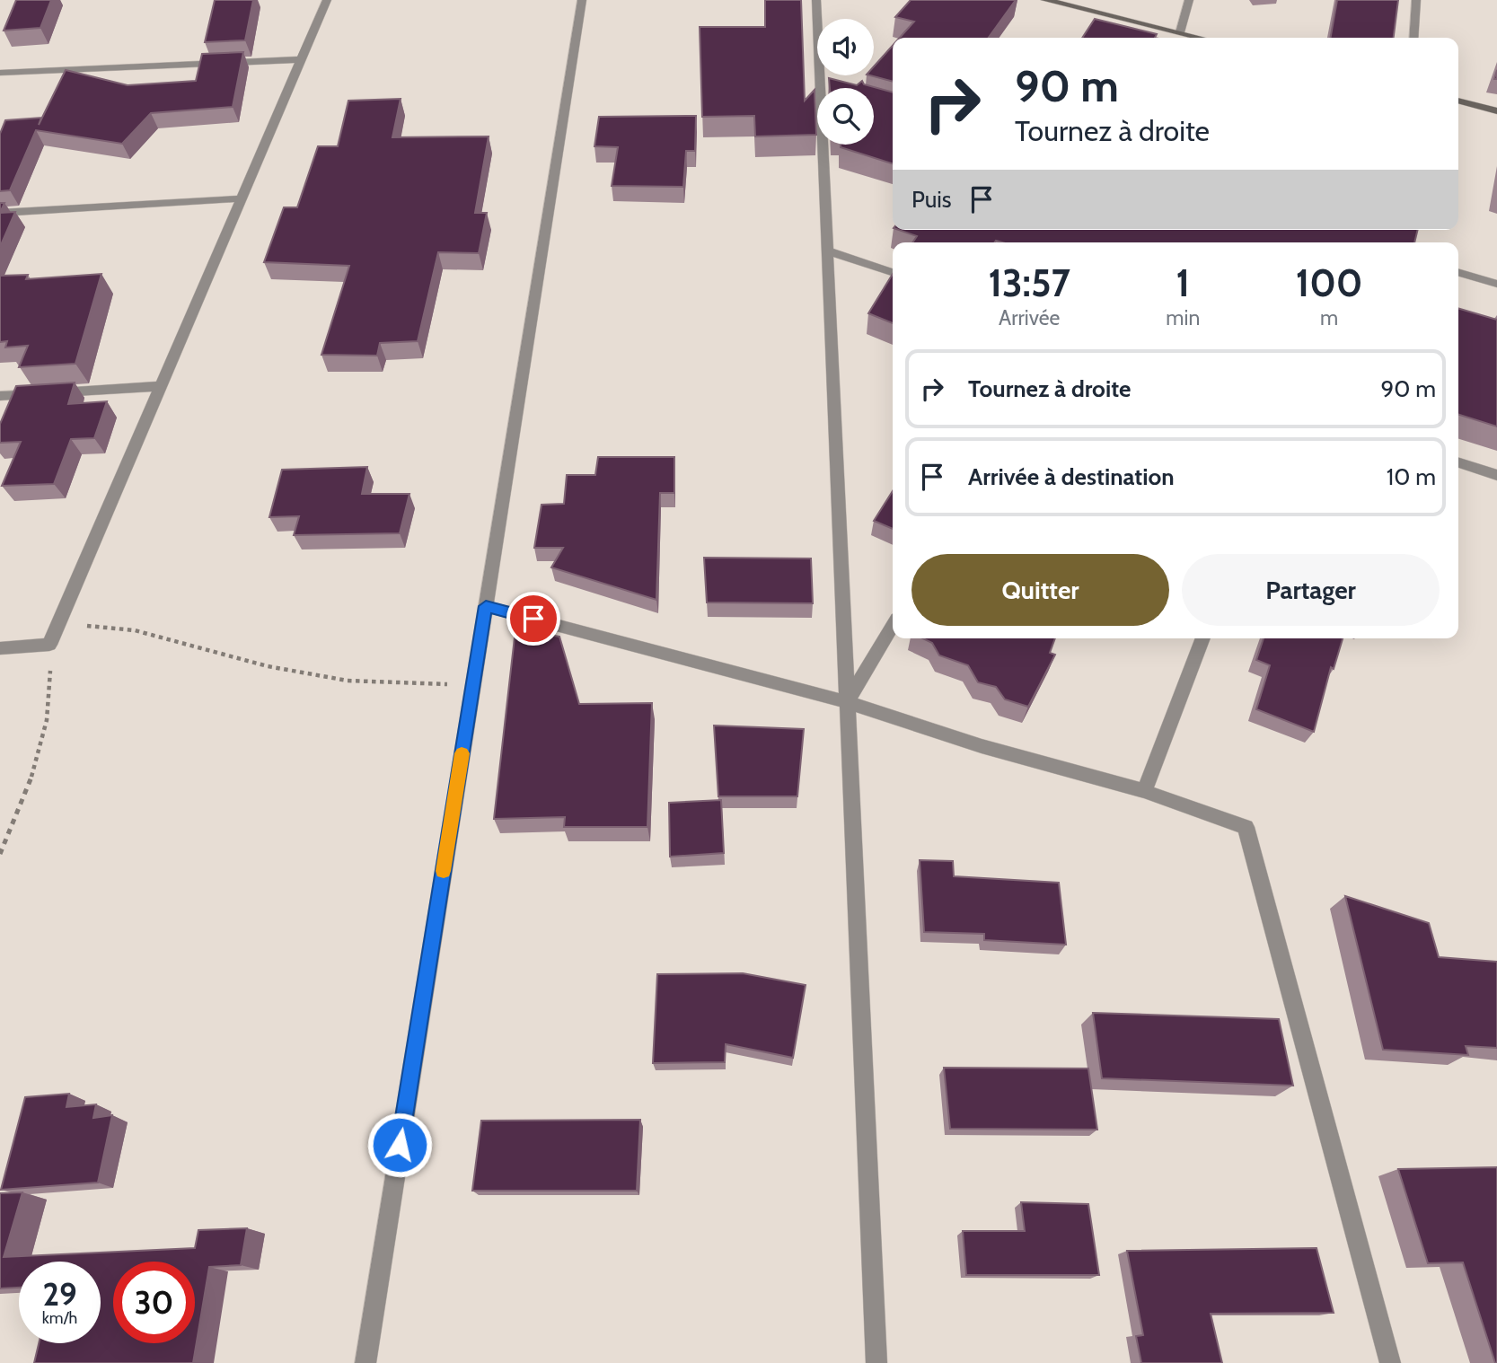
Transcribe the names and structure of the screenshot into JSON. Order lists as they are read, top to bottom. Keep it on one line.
{"page":{"turn":["90 m","Tournez à droite"],"then":"Puis","eta":["13:57","Arrivée","1","min","100","m"],"list":[{"name":"Tournez à droite","value":"90 m"},{"name":"Arrivée à destination","value":"10 m"}],"buttons":["Quitter","Partager"],"speed":"29 km/h","limit":"30"}}
